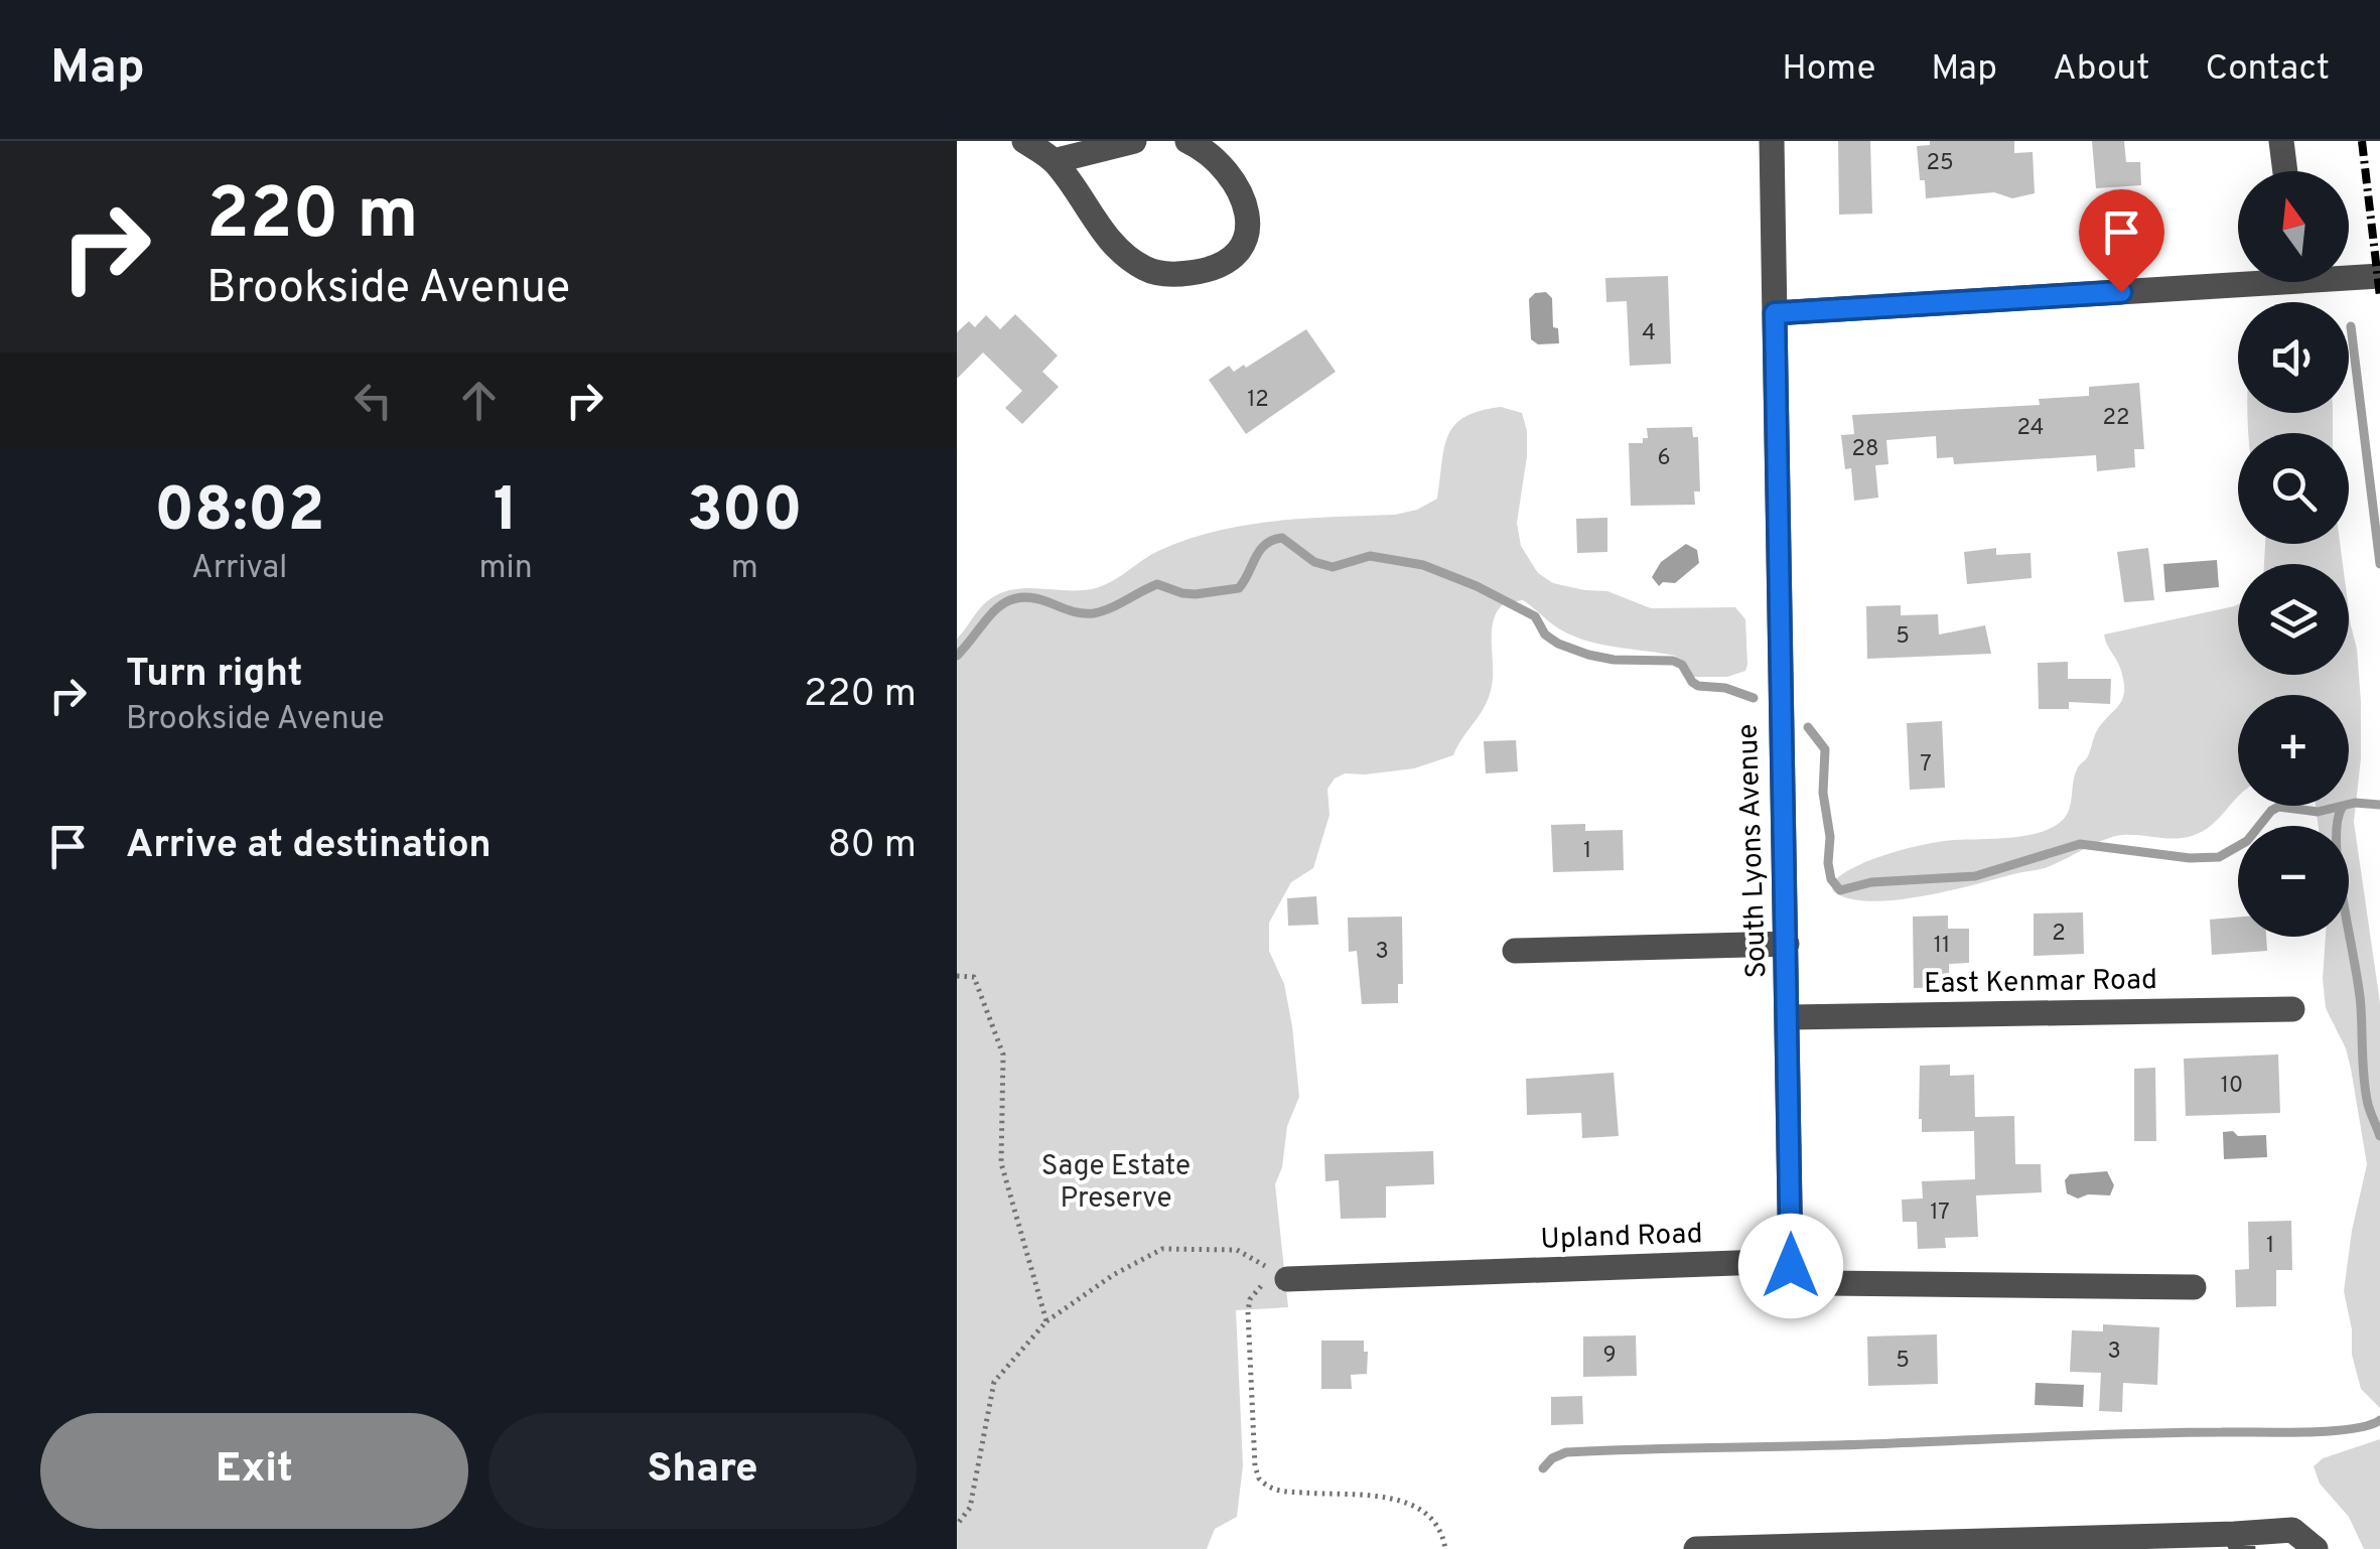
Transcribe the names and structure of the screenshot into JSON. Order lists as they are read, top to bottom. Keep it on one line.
{"streets":{"street":["South Lyons Avenue","East Kenmar Road","Upland Road"]},"crossings":[["South Lyons Avenue","East Kenmar Road"],["South Lyons Avenue","Upland Road"]],"parks":["Sage Estate Preserve"],"house_numbers":["25","4","12","22","24","28","6","5","7","1","2","11","3","10","17","1","3","9","5"],"north":"top","page":{"header":"Map","nav":["Home","Map","About","Contact"],"turn":["220 m","Brookside Avenue"],"map_buttons":["+","−"],"eta":["08:02","Arrival","1","min","300","m"],"list":[{"name":"Turn right","note":"Brookside Avenue","value":"220 m"},{"name":"Arrive at destination","value":"80 m"}],"buttons":["Exit","Share"]}}
